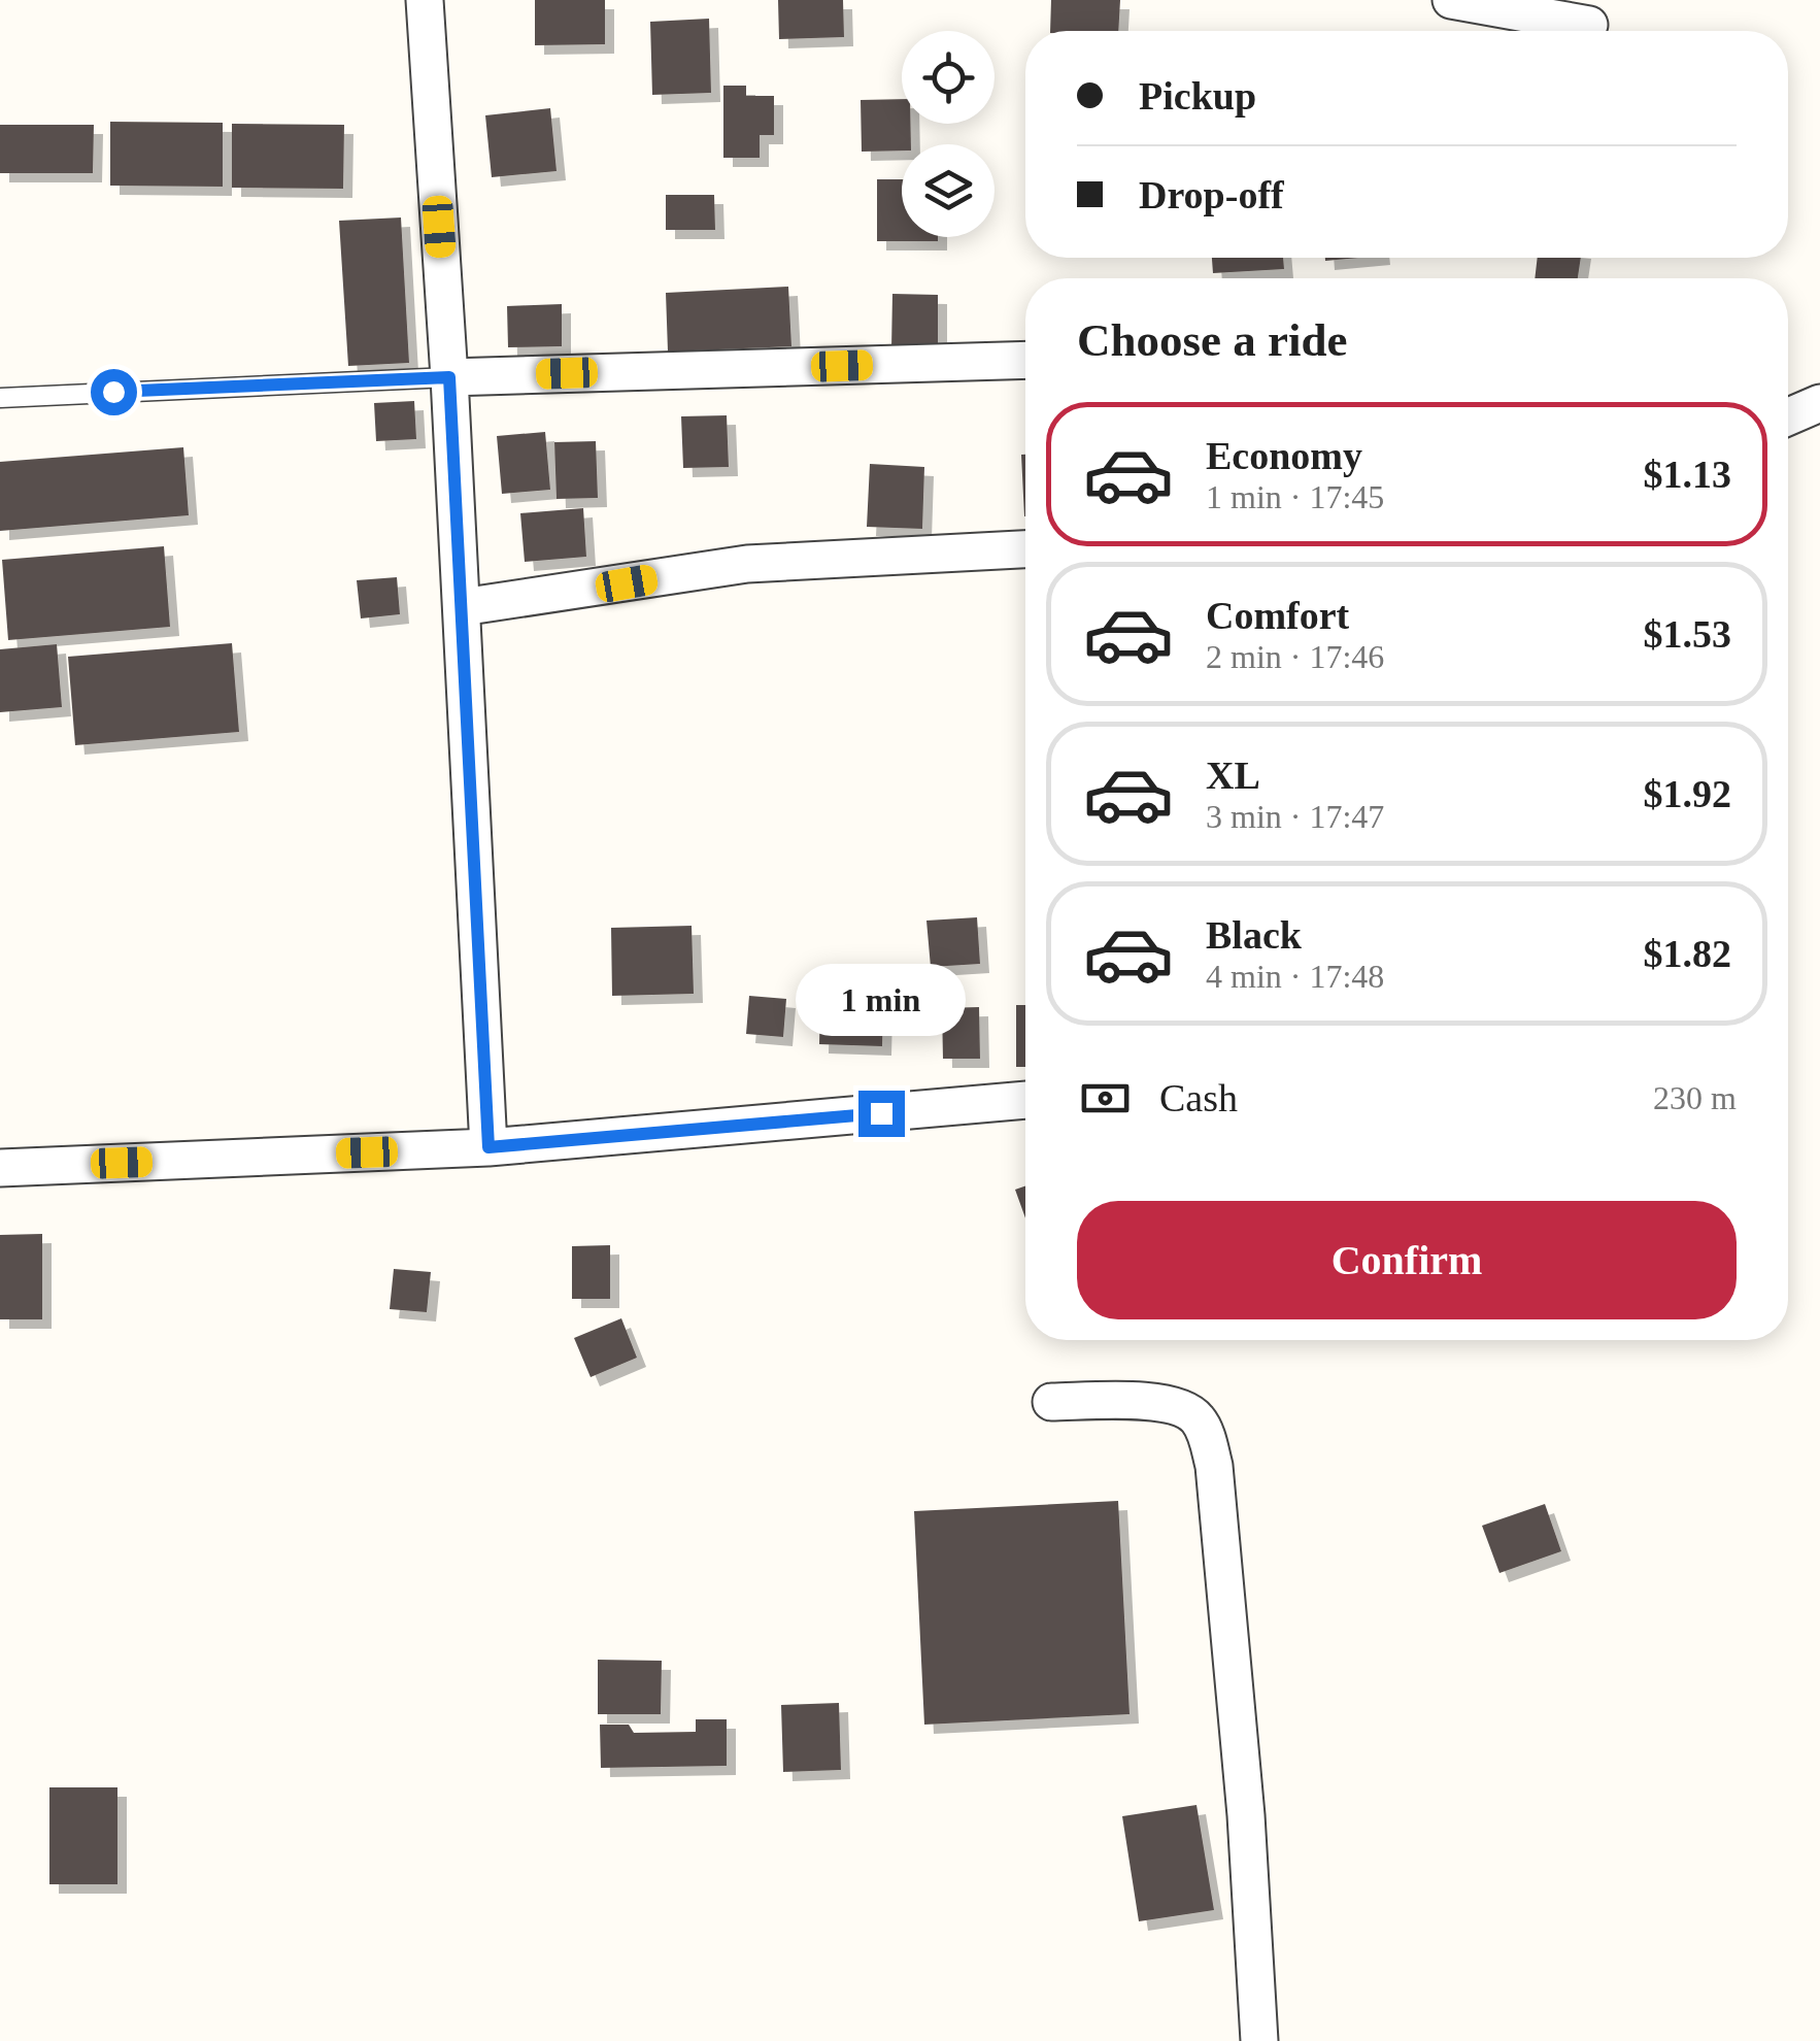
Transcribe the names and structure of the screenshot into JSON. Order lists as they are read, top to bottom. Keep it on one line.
{"page":{"banner":["Pickup","Drop-off"],"heading":"Choose a ride","list":[{"name":"Economy","note":"1 min · 17:45","value":"$1.13"},{"name":"Comfort","note":"2 min · 17:46","value":"$1.53"},{"name":"XL","note":"3 min · 17:47","value":"$1.92"},{"name":"Black","note":"4 min · 17:48","value":"$1.82"}],"bubble":"1 min","pay":["Cash","230 m"],"buttons":"Confirm"}}
